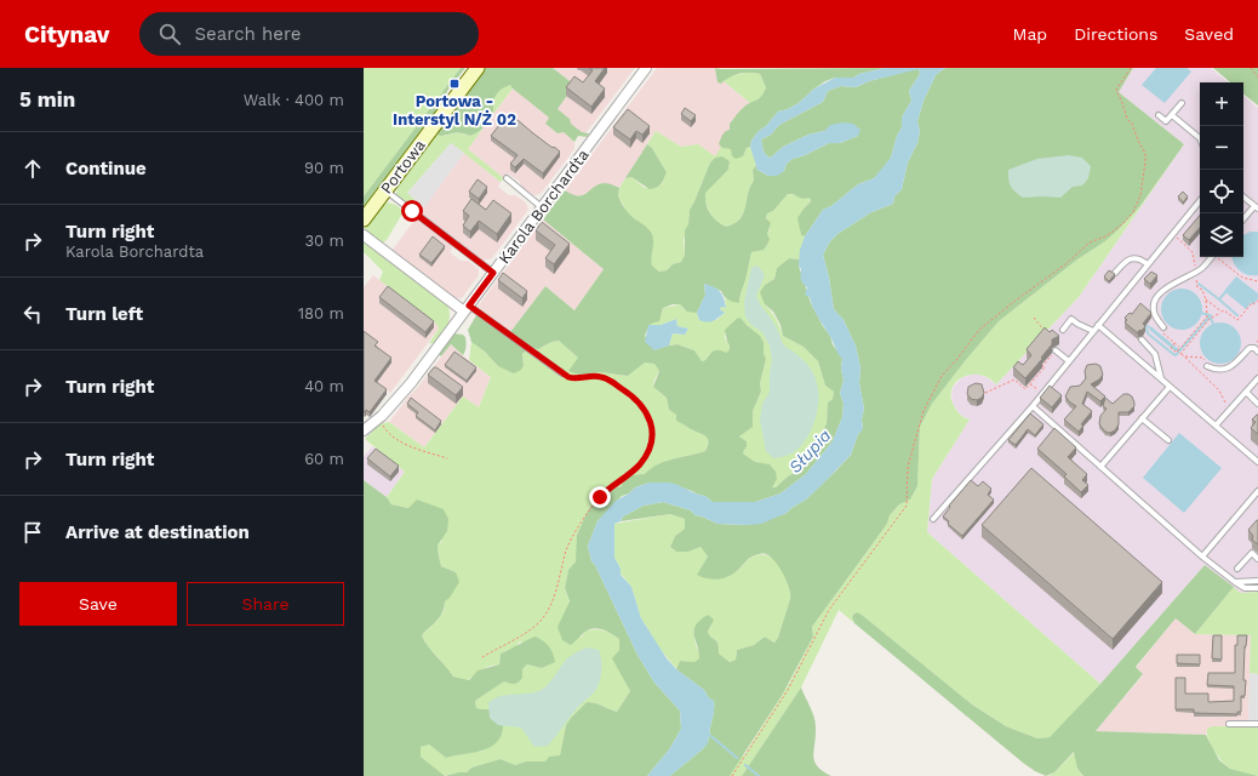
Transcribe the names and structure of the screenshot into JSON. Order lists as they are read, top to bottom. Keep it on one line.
{"streets":{"main road":["Portowa"],"street":["Karola Borchardta"]},"water":["Słupia"],"places":{"transit":["Portowa - Interstyl N/Ż 02"]},"page":{"header":"Citynav","search":"Search here","nav":["Map","Directions","Saved"],"heading":["5 min","Walk · 400 m"],"map_buttons":["+","−"],"list":[["Continue","90 m"],["Turn right","Karola Borchardta","30 m"],["Turn left","180 m"],["Turn right","40 m"],["Turn right","60 m"],"Arrive at destination"],"buttons":["Save","Share"]}}
